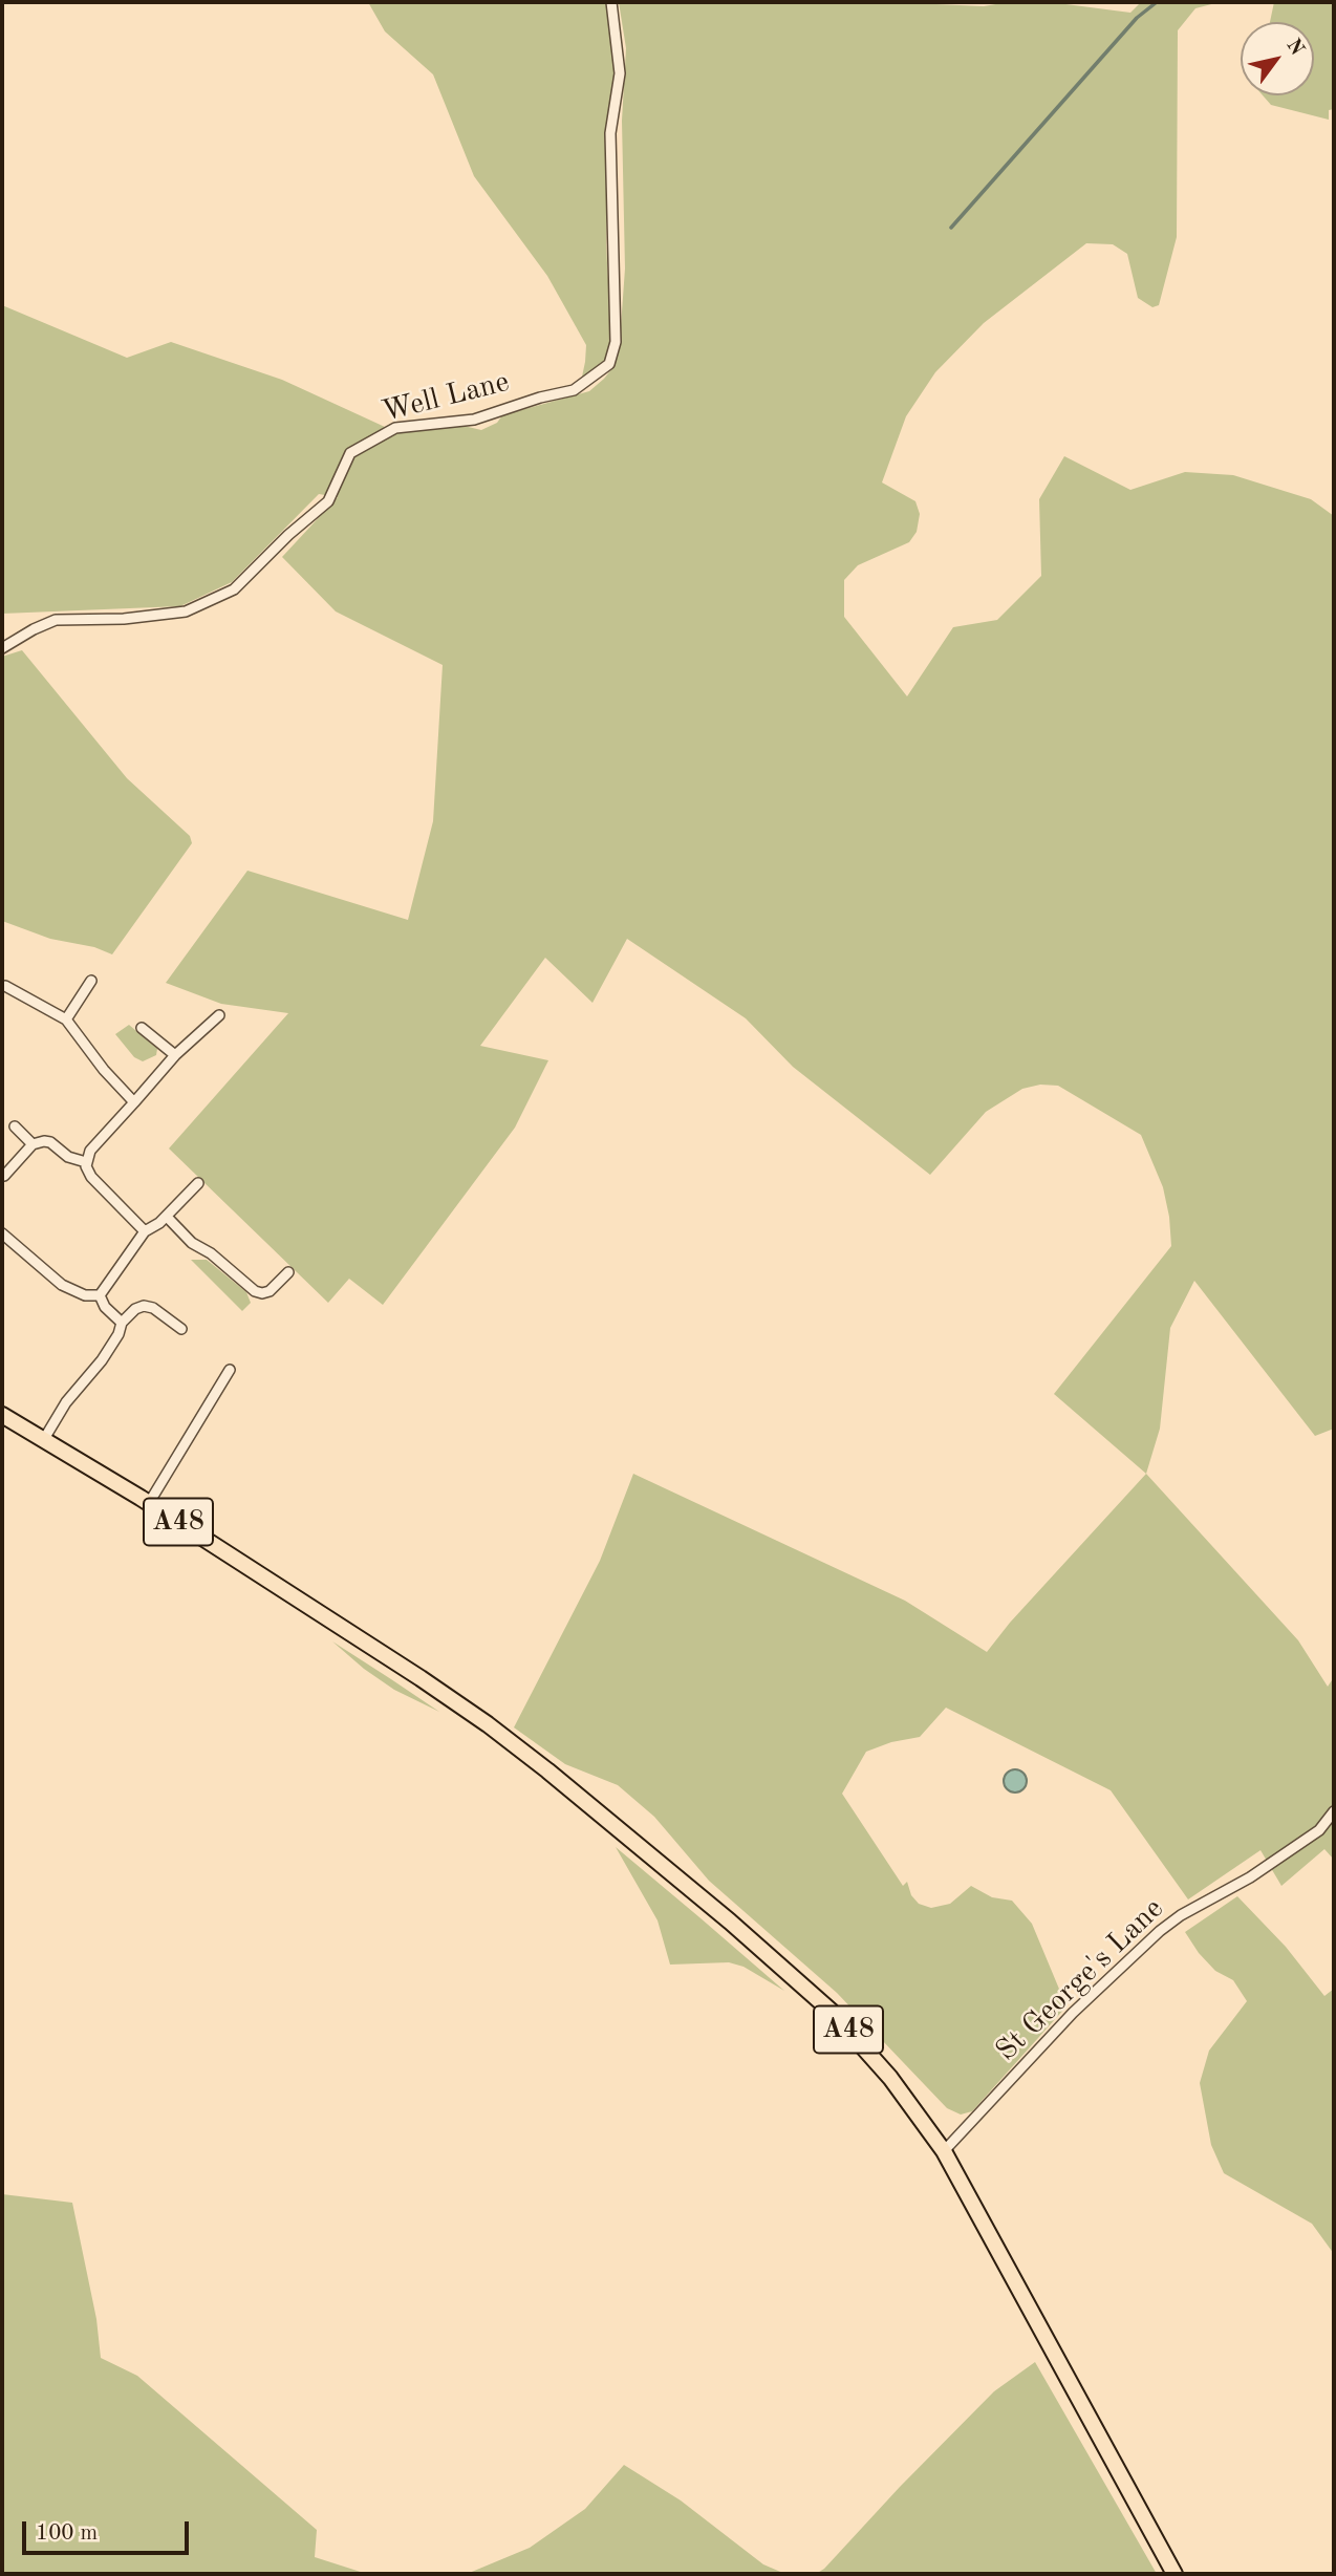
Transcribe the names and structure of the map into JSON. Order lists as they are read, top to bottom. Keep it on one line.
{"streets":{"main road":["A48"],"street":["Well Lane","St George's Lane"]},"crossings":[["A48","St George's Lane"]],"scale_bar":"100 m","north":"top right"}
